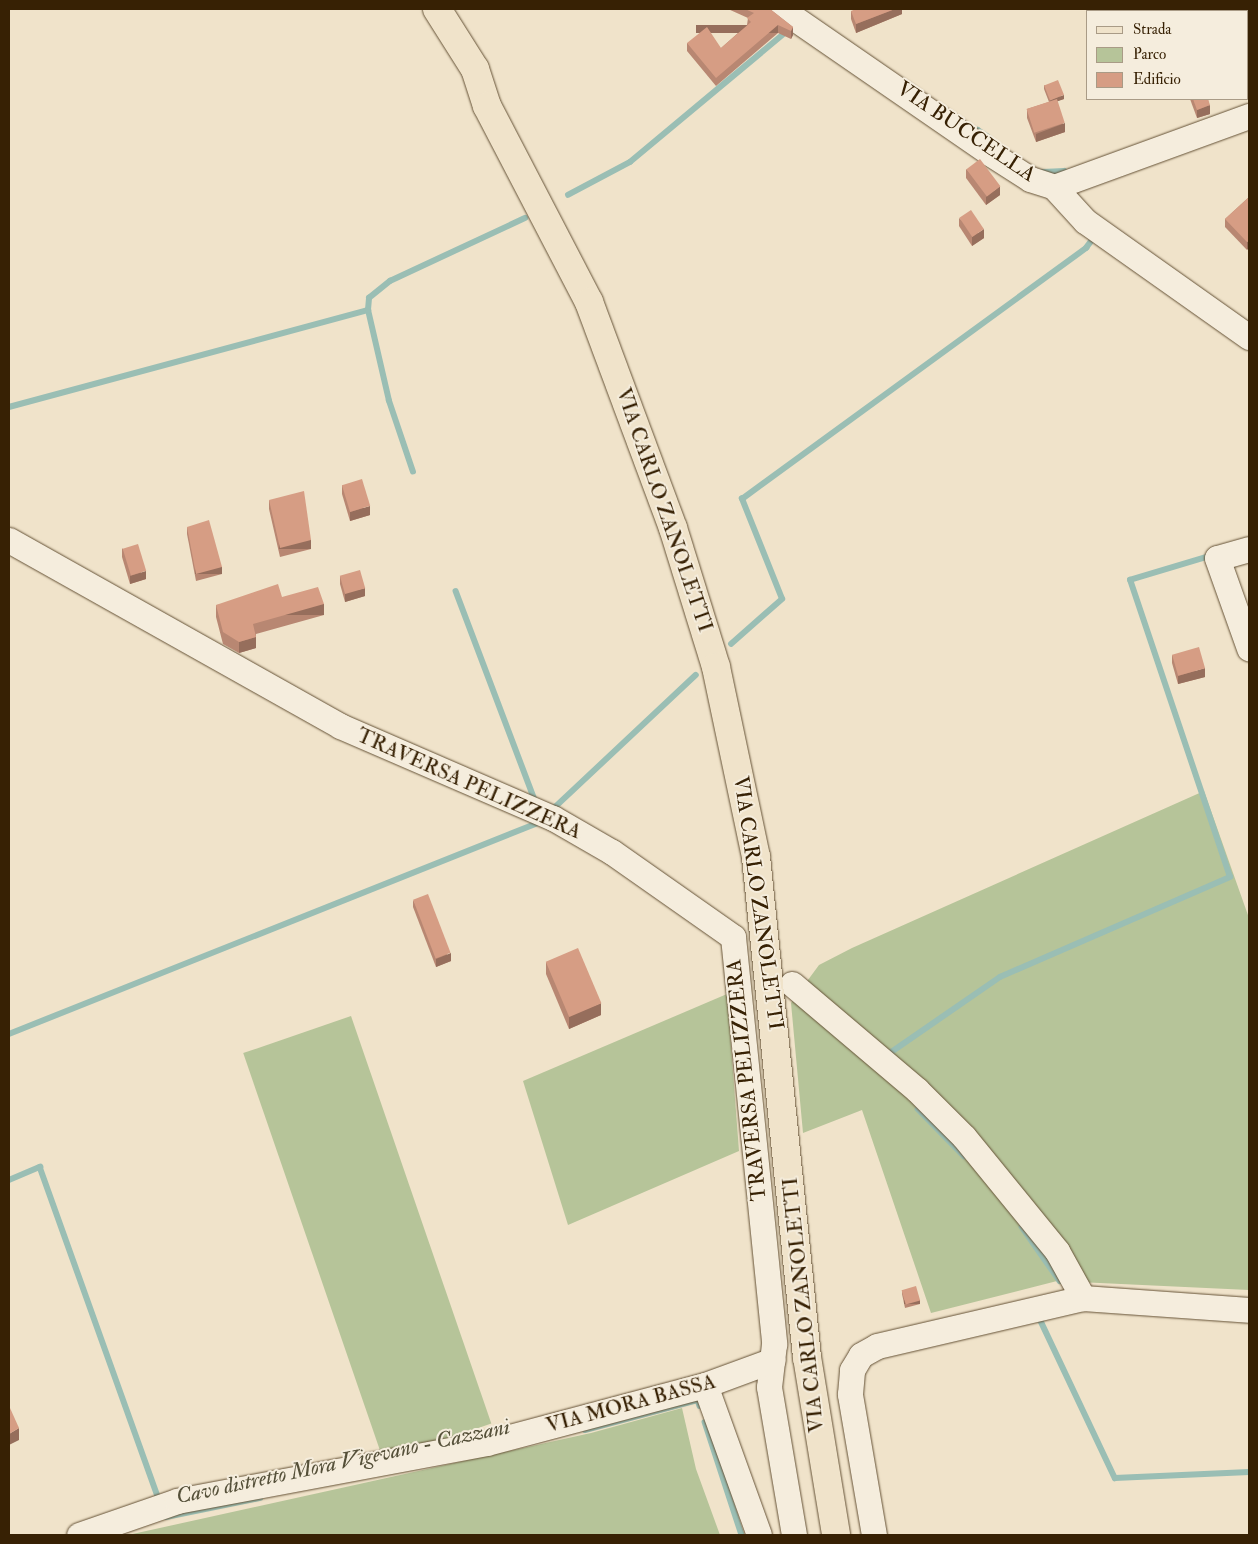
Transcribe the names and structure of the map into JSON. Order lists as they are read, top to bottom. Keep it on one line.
{"streets":{"main road":["VIA CARLO ZANOLETTI"],"street":["VIA BUCCELLA","TRAVERSA PELIZZERA","VIA MORA BASSA"]},"crossings":[["TRAVERSA PELIZZERA","VIA MORA BASSA"]],"water":["Cavo distretto Mora Vigevano - Cazzani"],"legend":["Strada","Parco","Edificio"]}
